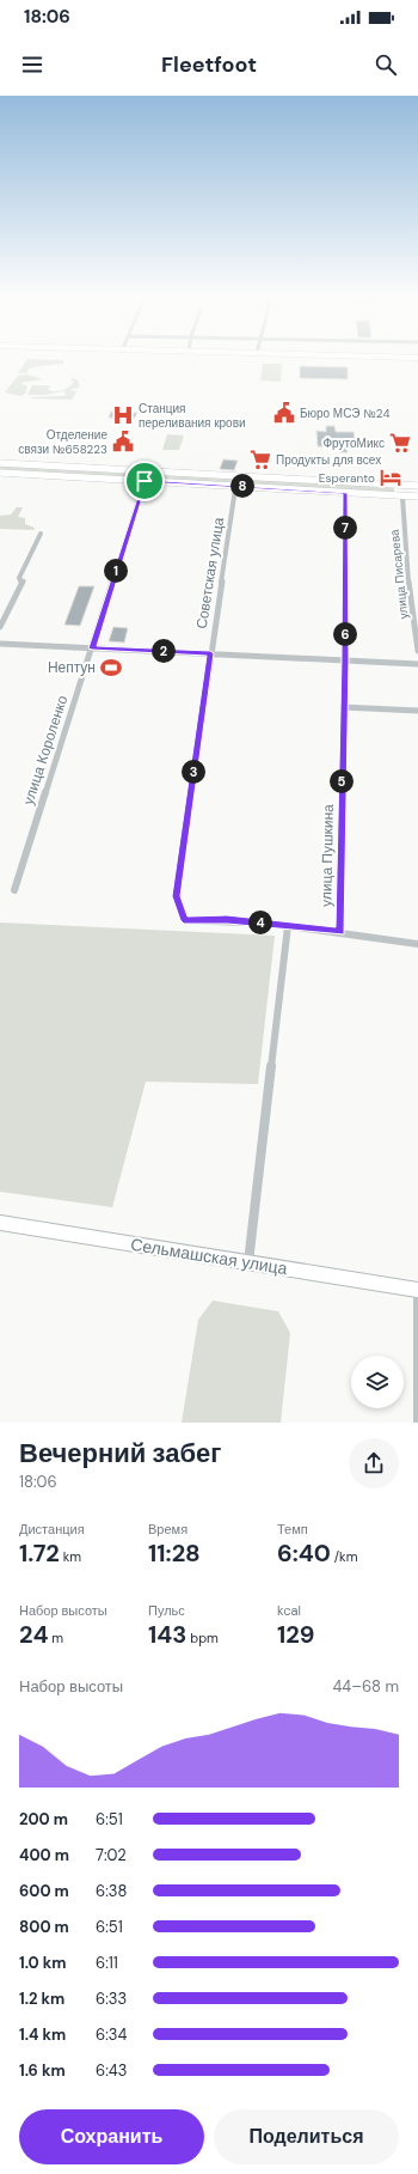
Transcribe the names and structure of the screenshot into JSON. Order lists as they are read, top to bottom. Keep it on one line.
{"streets":{"street":["Советская улица","улица Писарева","улица Короленко","улица Пушкина","Сельмашская улица"]},"places":{"public building":["Бюро МСЭ №24","Отделение связи №658223"],"hospital":["Станция переливания крови"],"supermarket":["ФрутоМикс","Продукты для всех"],"hotel":["Esperanto"],"sports":["Нептун"]},"page":{"status":"18:06","header":"Fleetfoot","pins":["8","7","1","6","2","3","5","4"],"heading":["Вечерний забег","18:06"],"stats":[["Дистанция","1.72 km"],["Время","11:28"],["Темп","6:40 /km"],["Набор высоты","24 m"],["Пульс","143 bpm"],["kcal","129"]],"chart":["Набор высоты","44–68 m"],"list":[{"name":"200 m","note":"6:51"},{"name":"400 m","note":"7:02"},{"name":"600 m","note":"6:38"},{"name":"800 m","note":"6:51"},{"name":"1.0 km","note":"6:11"},{"name":"1.2 km","note":"6:33"},{"name":"1.4 km","note":"6:34"},{"name":"1.6 km","note":"6:43"}],"buttons":["Сохранить","Поделиться"]}}
